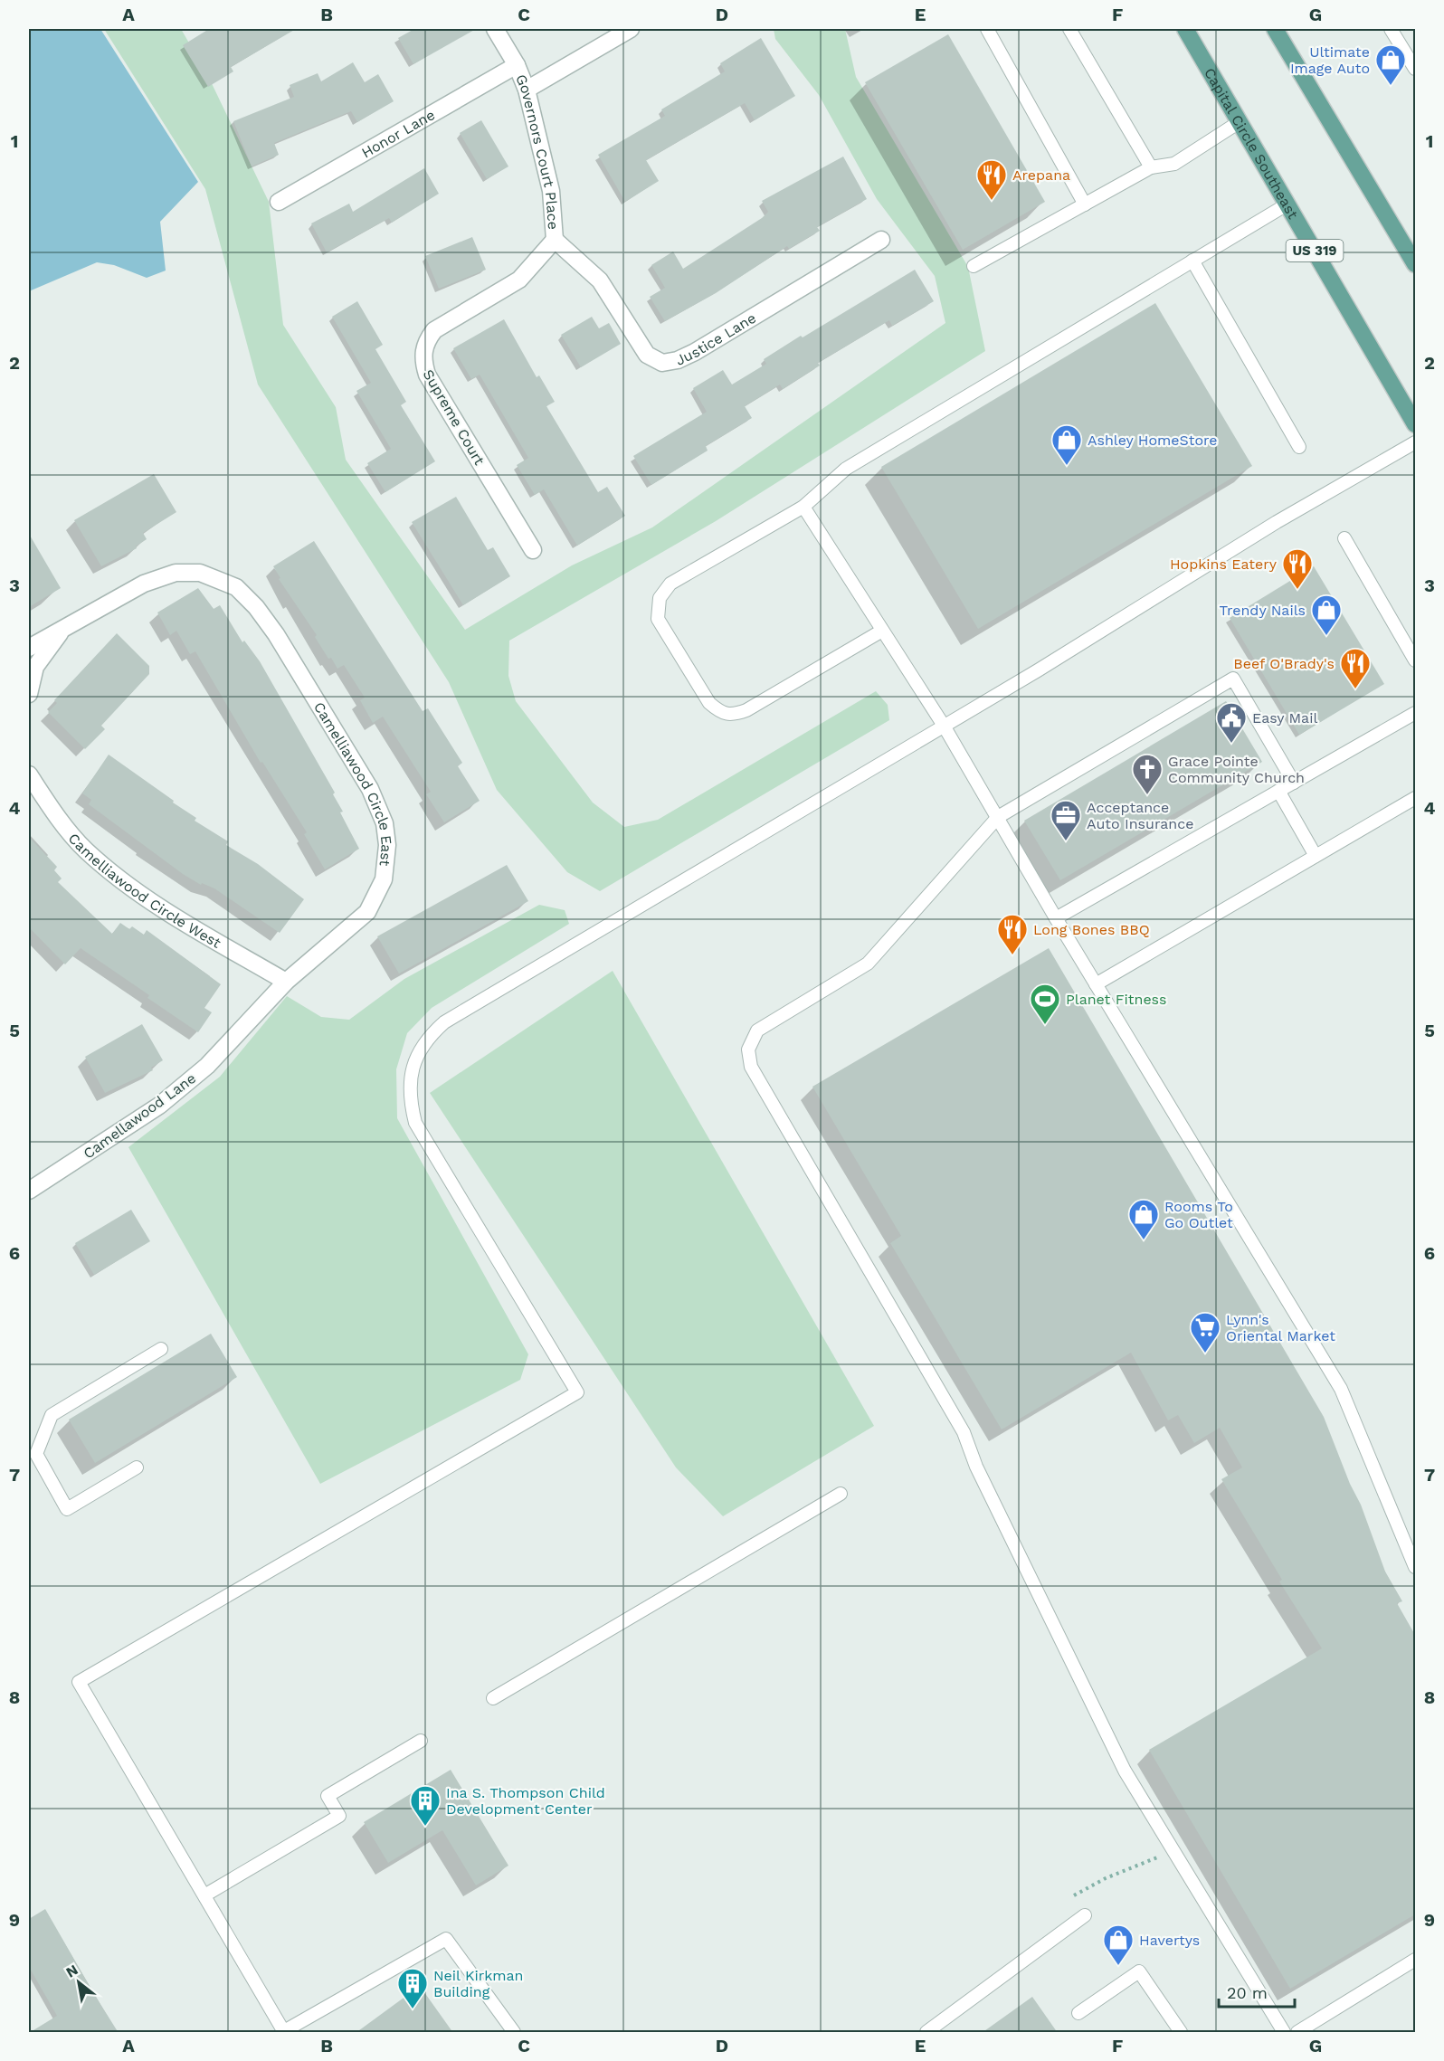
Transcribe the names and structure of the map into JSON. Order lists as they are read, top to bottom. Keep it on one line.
{"streets":{"main road":["Capital Circle Southeast","US 319"],"street":["Honor Lane","Governors Court Place","Justice Lane","Supreme Court","Camelliawood Circle East","Camelliawood Circle West","Camellawood Lane"]},"crossings":[["Honor Lane","Governors Court Place"],["Governors Court Place","Justice Lane"],["Governors Court Place","Supreme Court"],["Justice Lane","Supreme Court"],["Camelliawood Circle East","Camelliawood Circle West"],["Camelliawood Circle East","Camellawood Lane"],["Camelliawood Circle West","Camellawood Lane"]],"places":{"shop":["Ultimate Image Auto","Ashley HomeStore","Trendy Nails","Rooms To Go Outlet","Havertys"],"restaurant":["Arepana","Hopkins Eatery","Beef O'Brady's","Long Bones BBQ"],"public building":["Easy Mail"],"church":["Grace Pointe Community Church"],"office":["Acceptance Auto Insurance"],"sports":["Planet Fitness"],"supermarket":["Lynn's Oriental Market"],"building":["Ina S. Thompson Child Development Center","Neil Kirkman Building"]},"scale_bar":"20 m","north":"top left","grid":{"columns":["A","B","C","D","E","F","G"],"rows":["1","2","3","4","5","6","7","8","9"]}}
